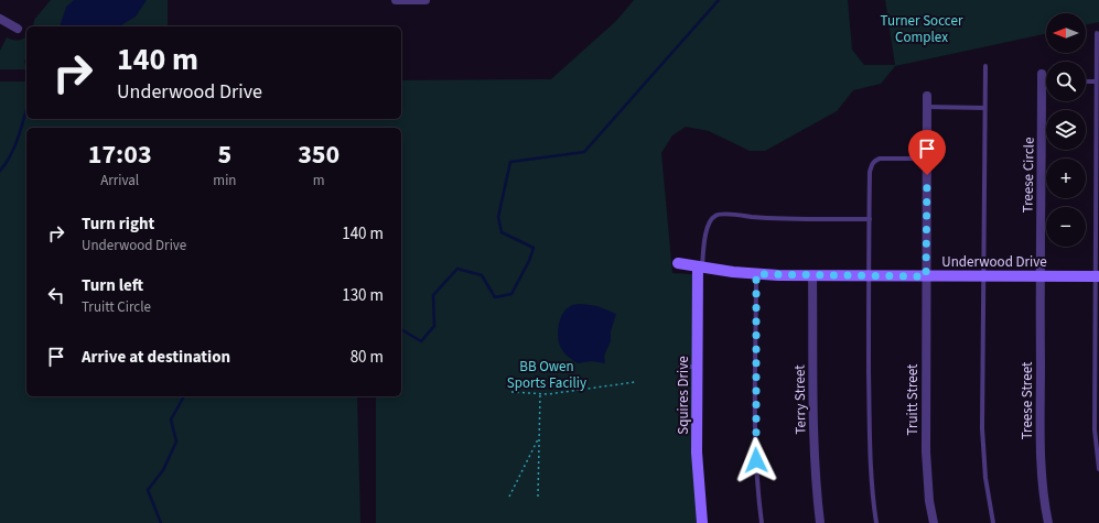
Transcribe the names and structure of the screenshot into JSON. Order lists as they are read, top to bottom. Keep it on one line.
{"streets":{"street":["Treese Circle","Underwood Drive","Squires Drive","Terry Street","Truitt Street","Treese Street"]},"crossings":[["Treese Circle","Underwood Drive"],["Treese Circle","Treese Street"],["Underwood Drive","Squires Drive"],["Underwood Drive","Terry Street"],["Underwood Drive","Truitt Street"],["Underwood Drive","Treese Street"]],"parks":["Turner Soccer Complex","BB Owen Sports Faciliy"],"north":"left","page":{"map_buttons":["+","−"],"turn":["140 m","Underwood Drive"],"eta":["17:03","Arrival","5","min","350","m"],"list":[{"name":"Turn right","note":"Underwood Drive","value":"140 m"},{"name":"Turn left","note":"Truitt Circle","value":"130 m"},{"name":"Arrive at destination","value":"80 m"}]}}
